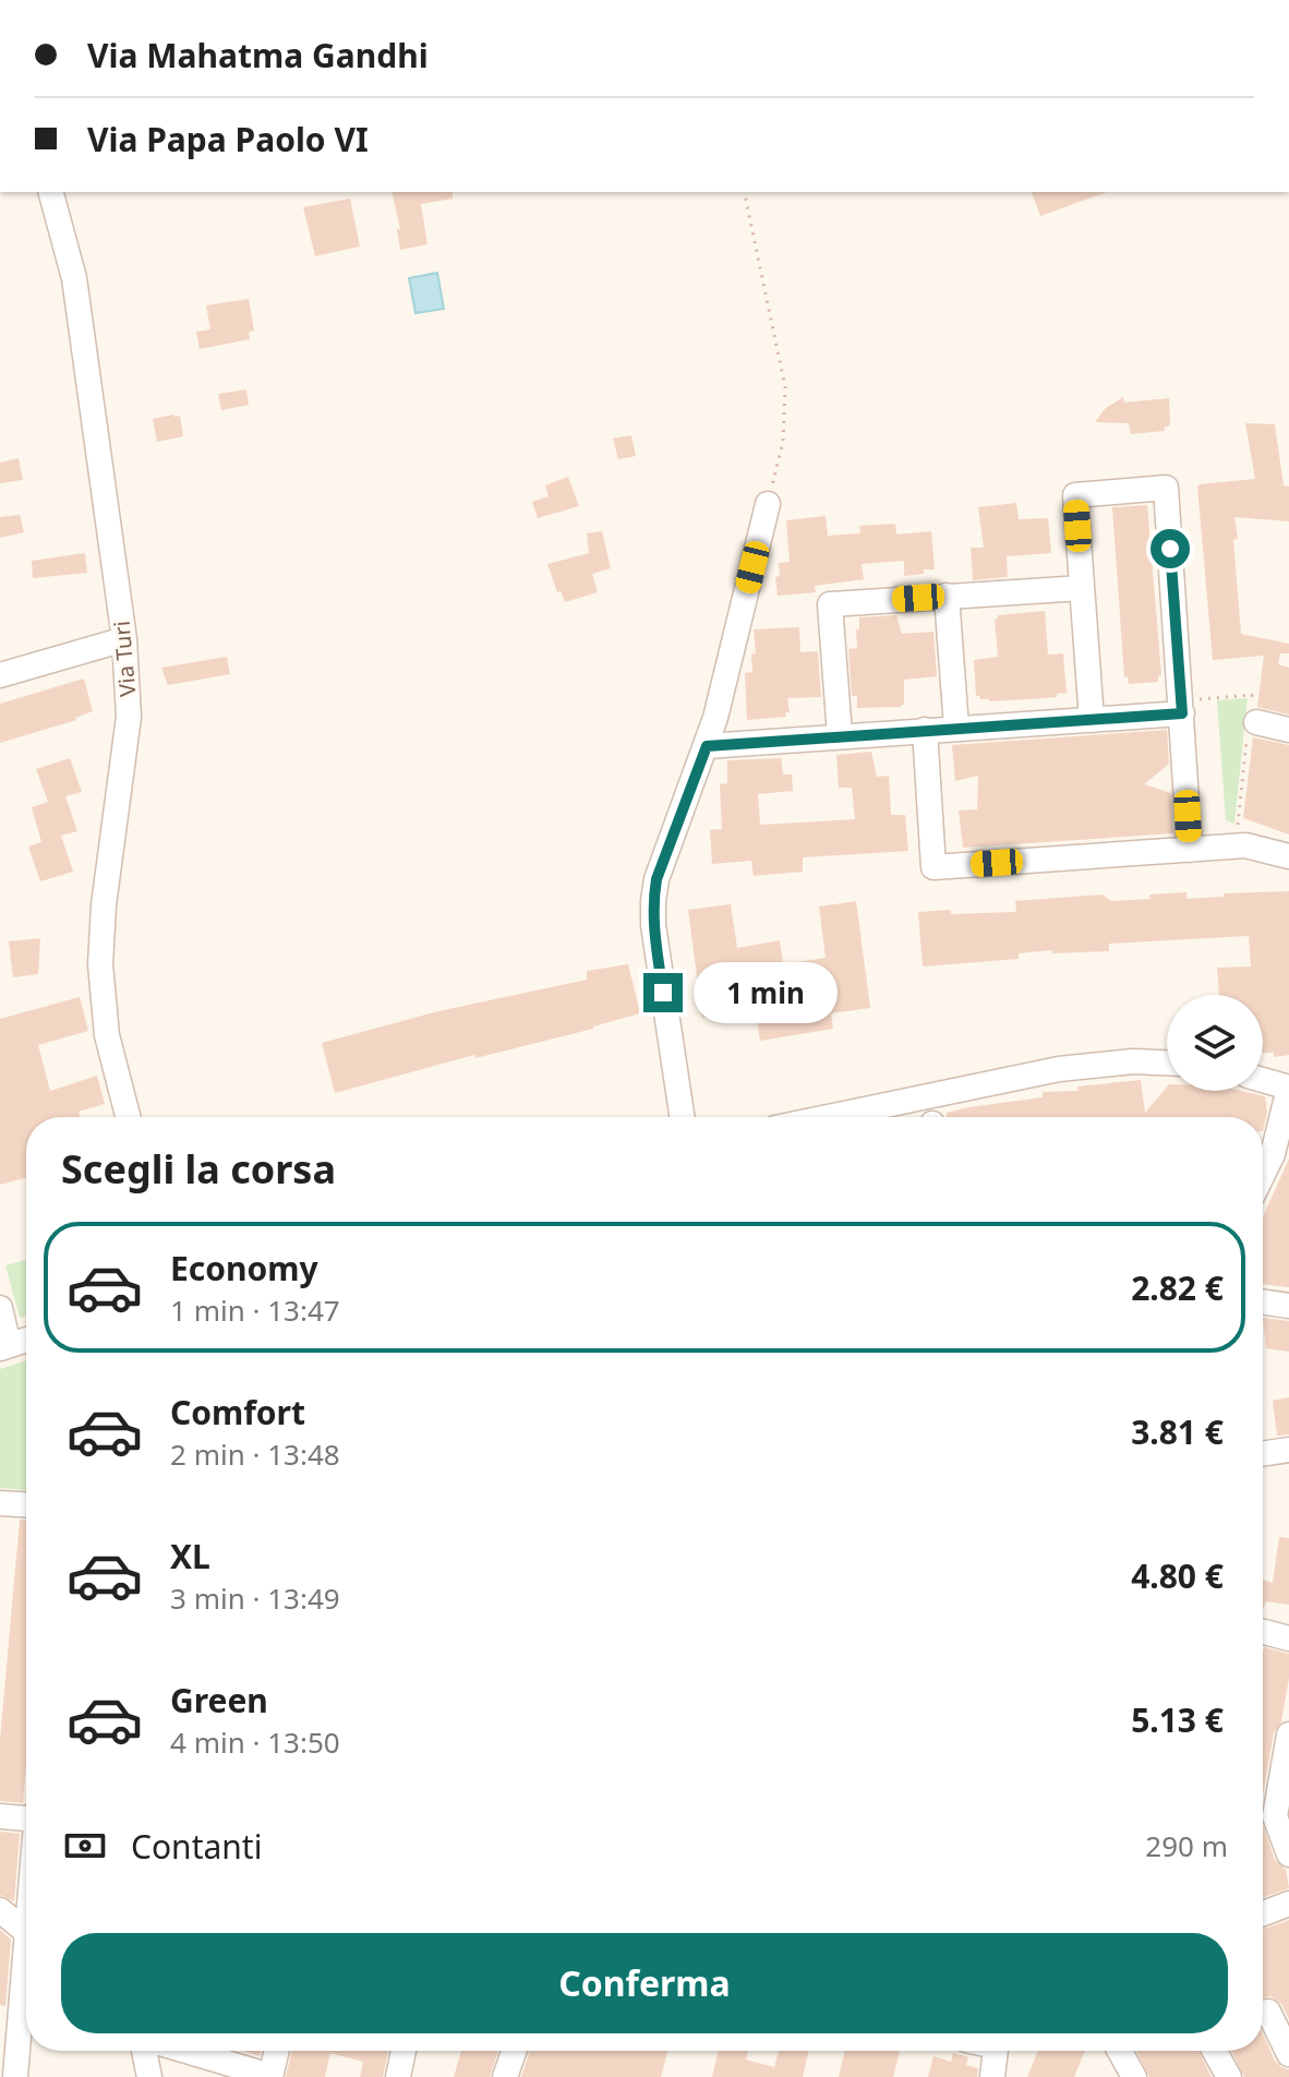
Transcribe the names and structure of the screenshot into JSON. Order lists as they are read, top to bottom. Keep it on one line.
{"streets":{"street":["Via Turi"]},"page":{"banner":["Via Mahatma Gandhi","Via Papa Paolo VI"],"bubble":"1 min","heading":"Scegli la corsa","list":[{"name":"Economy","note":"1 min · 13:47","value":"2.82 €"},{"name":"Comfort","note":"2 min · 13:48","value":"3.81 €"},{"name":"XL","note":"3 min · 13:49","value":"4.80 €"},{"name":"Green","note":"4 min · 13:50","value":"5.13 €"}],"pay":["Contanti","290 m"],"buttons":"Conferma"}}
